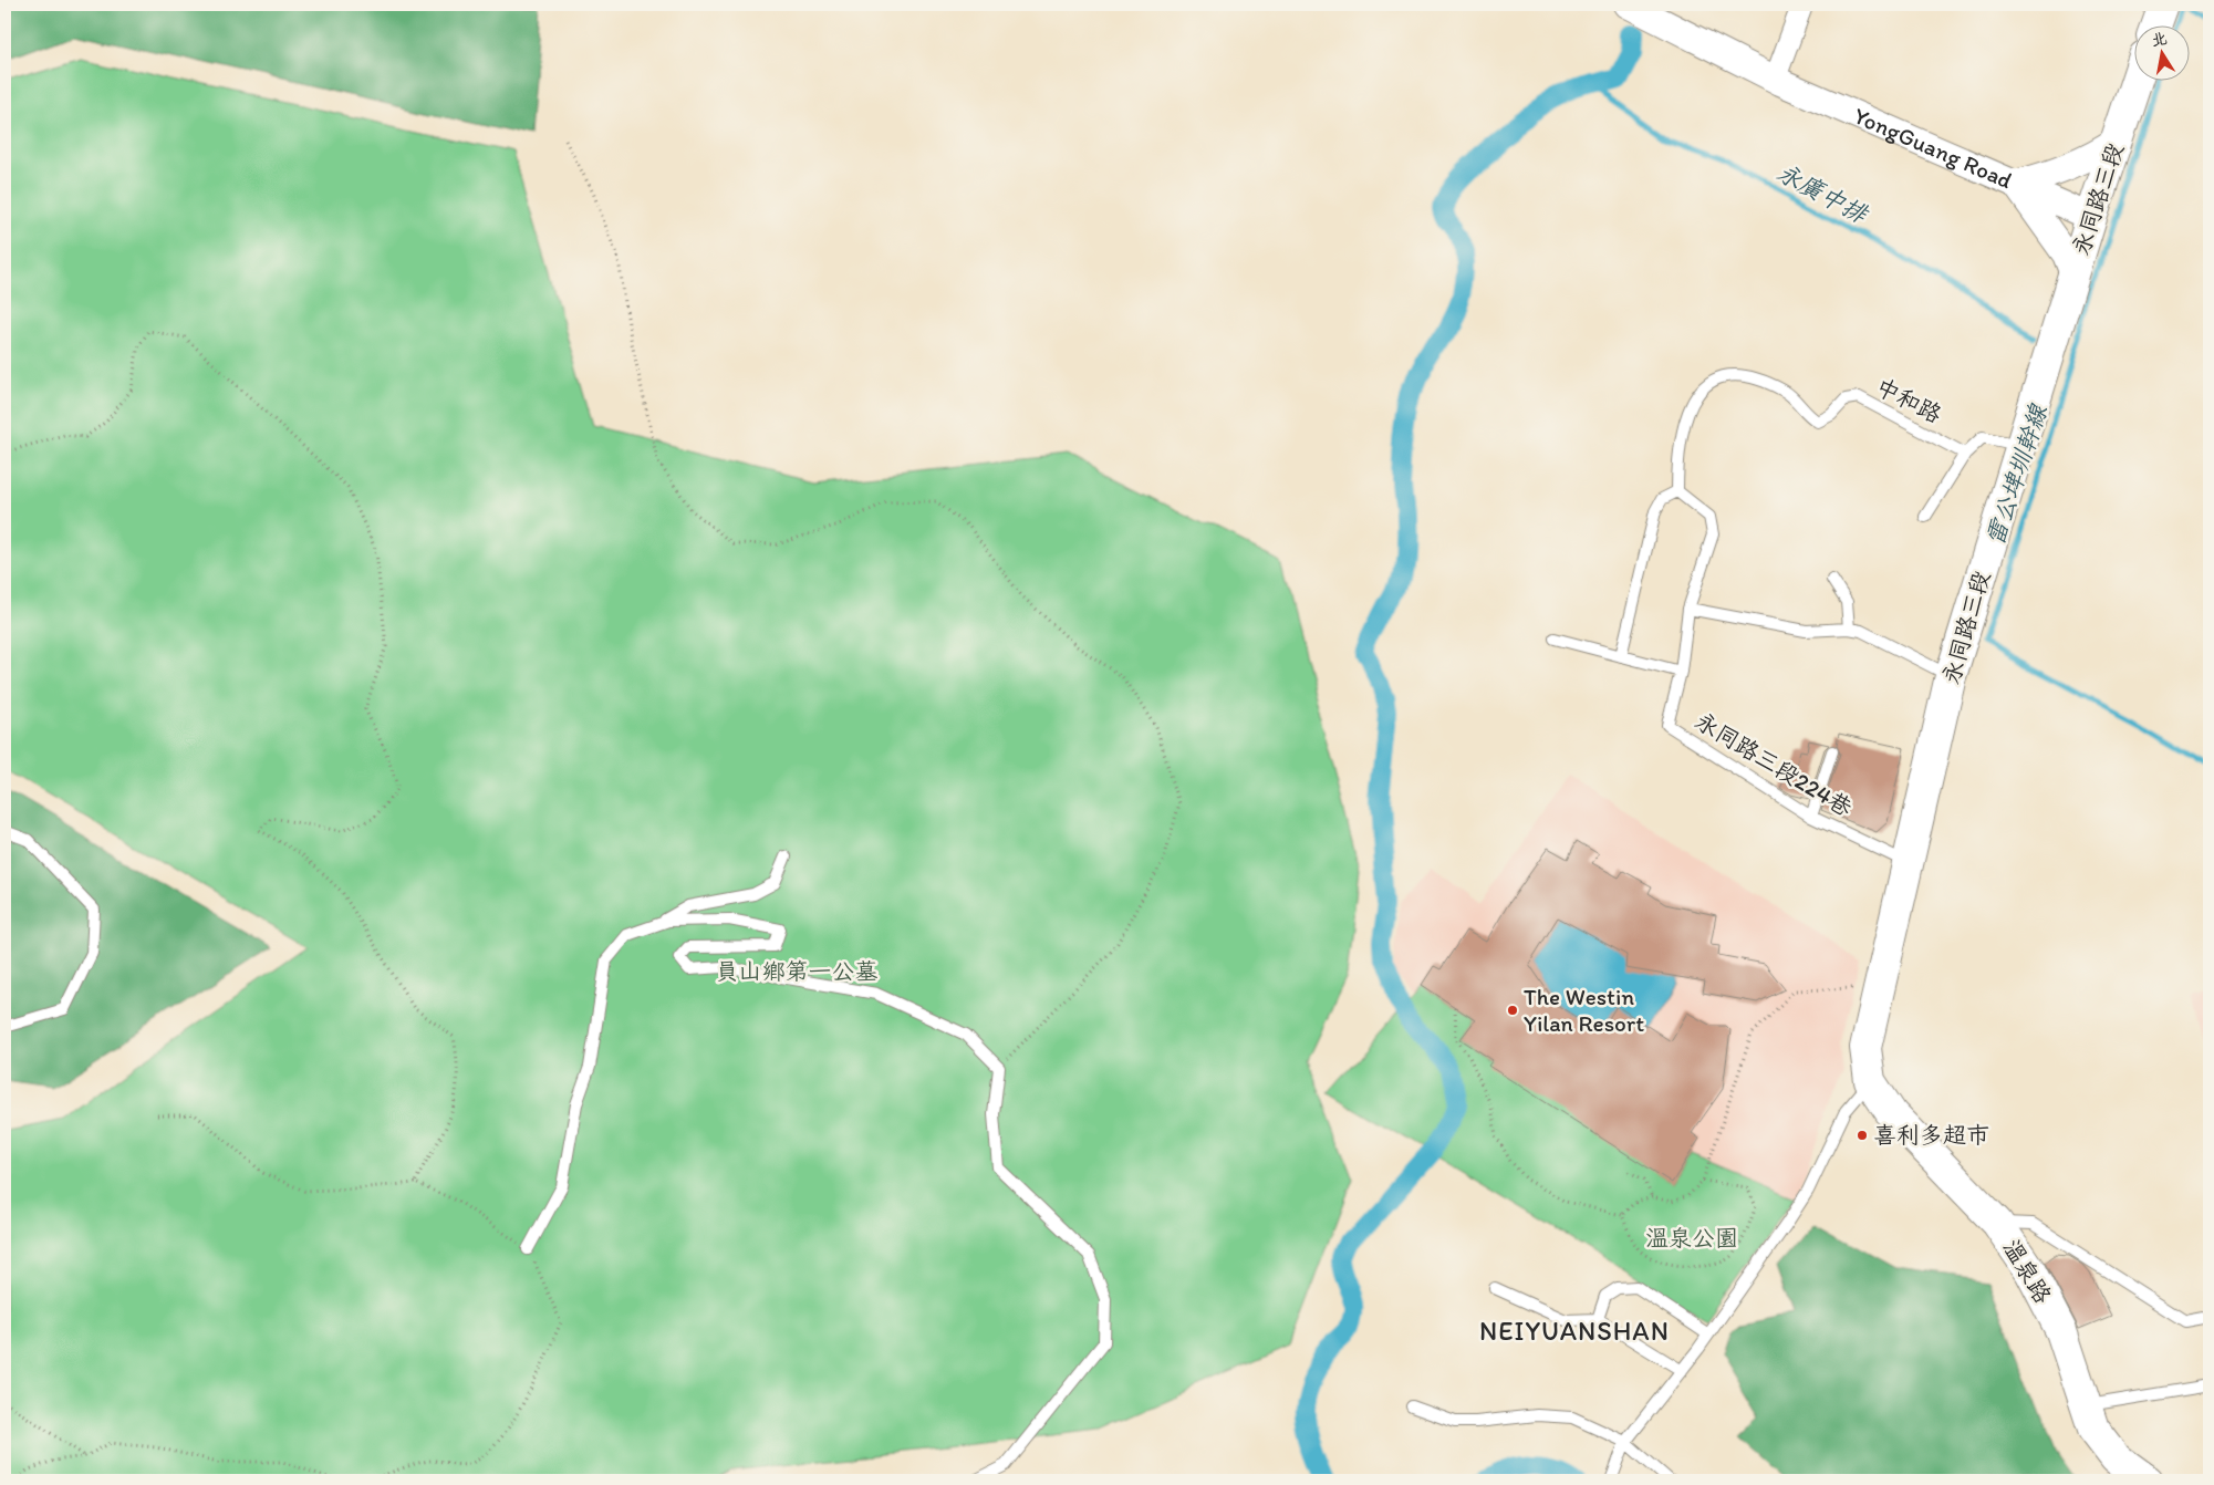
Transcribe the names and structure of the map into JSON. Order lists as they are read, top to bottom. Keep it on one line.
{"streets":{"main road":["永同路三段","溫泉路"],"street":["YongGuang Road"],"lane":["中和路","永同路三段224巷"]},"crossings":[["YongGuang Road","永同路三段"],["永同路三段","永同路三段224巷"],["永同路三段","溫泉路"]],"districts":["NEIYUANSHAN"],"water":["永廣中排","雷公埤圳幹線"],"parks":["員山鄉第一公墓","溫泉公園"],"places":["The Westin Yilan Resort","喜利多超市"],"north":"top"}
